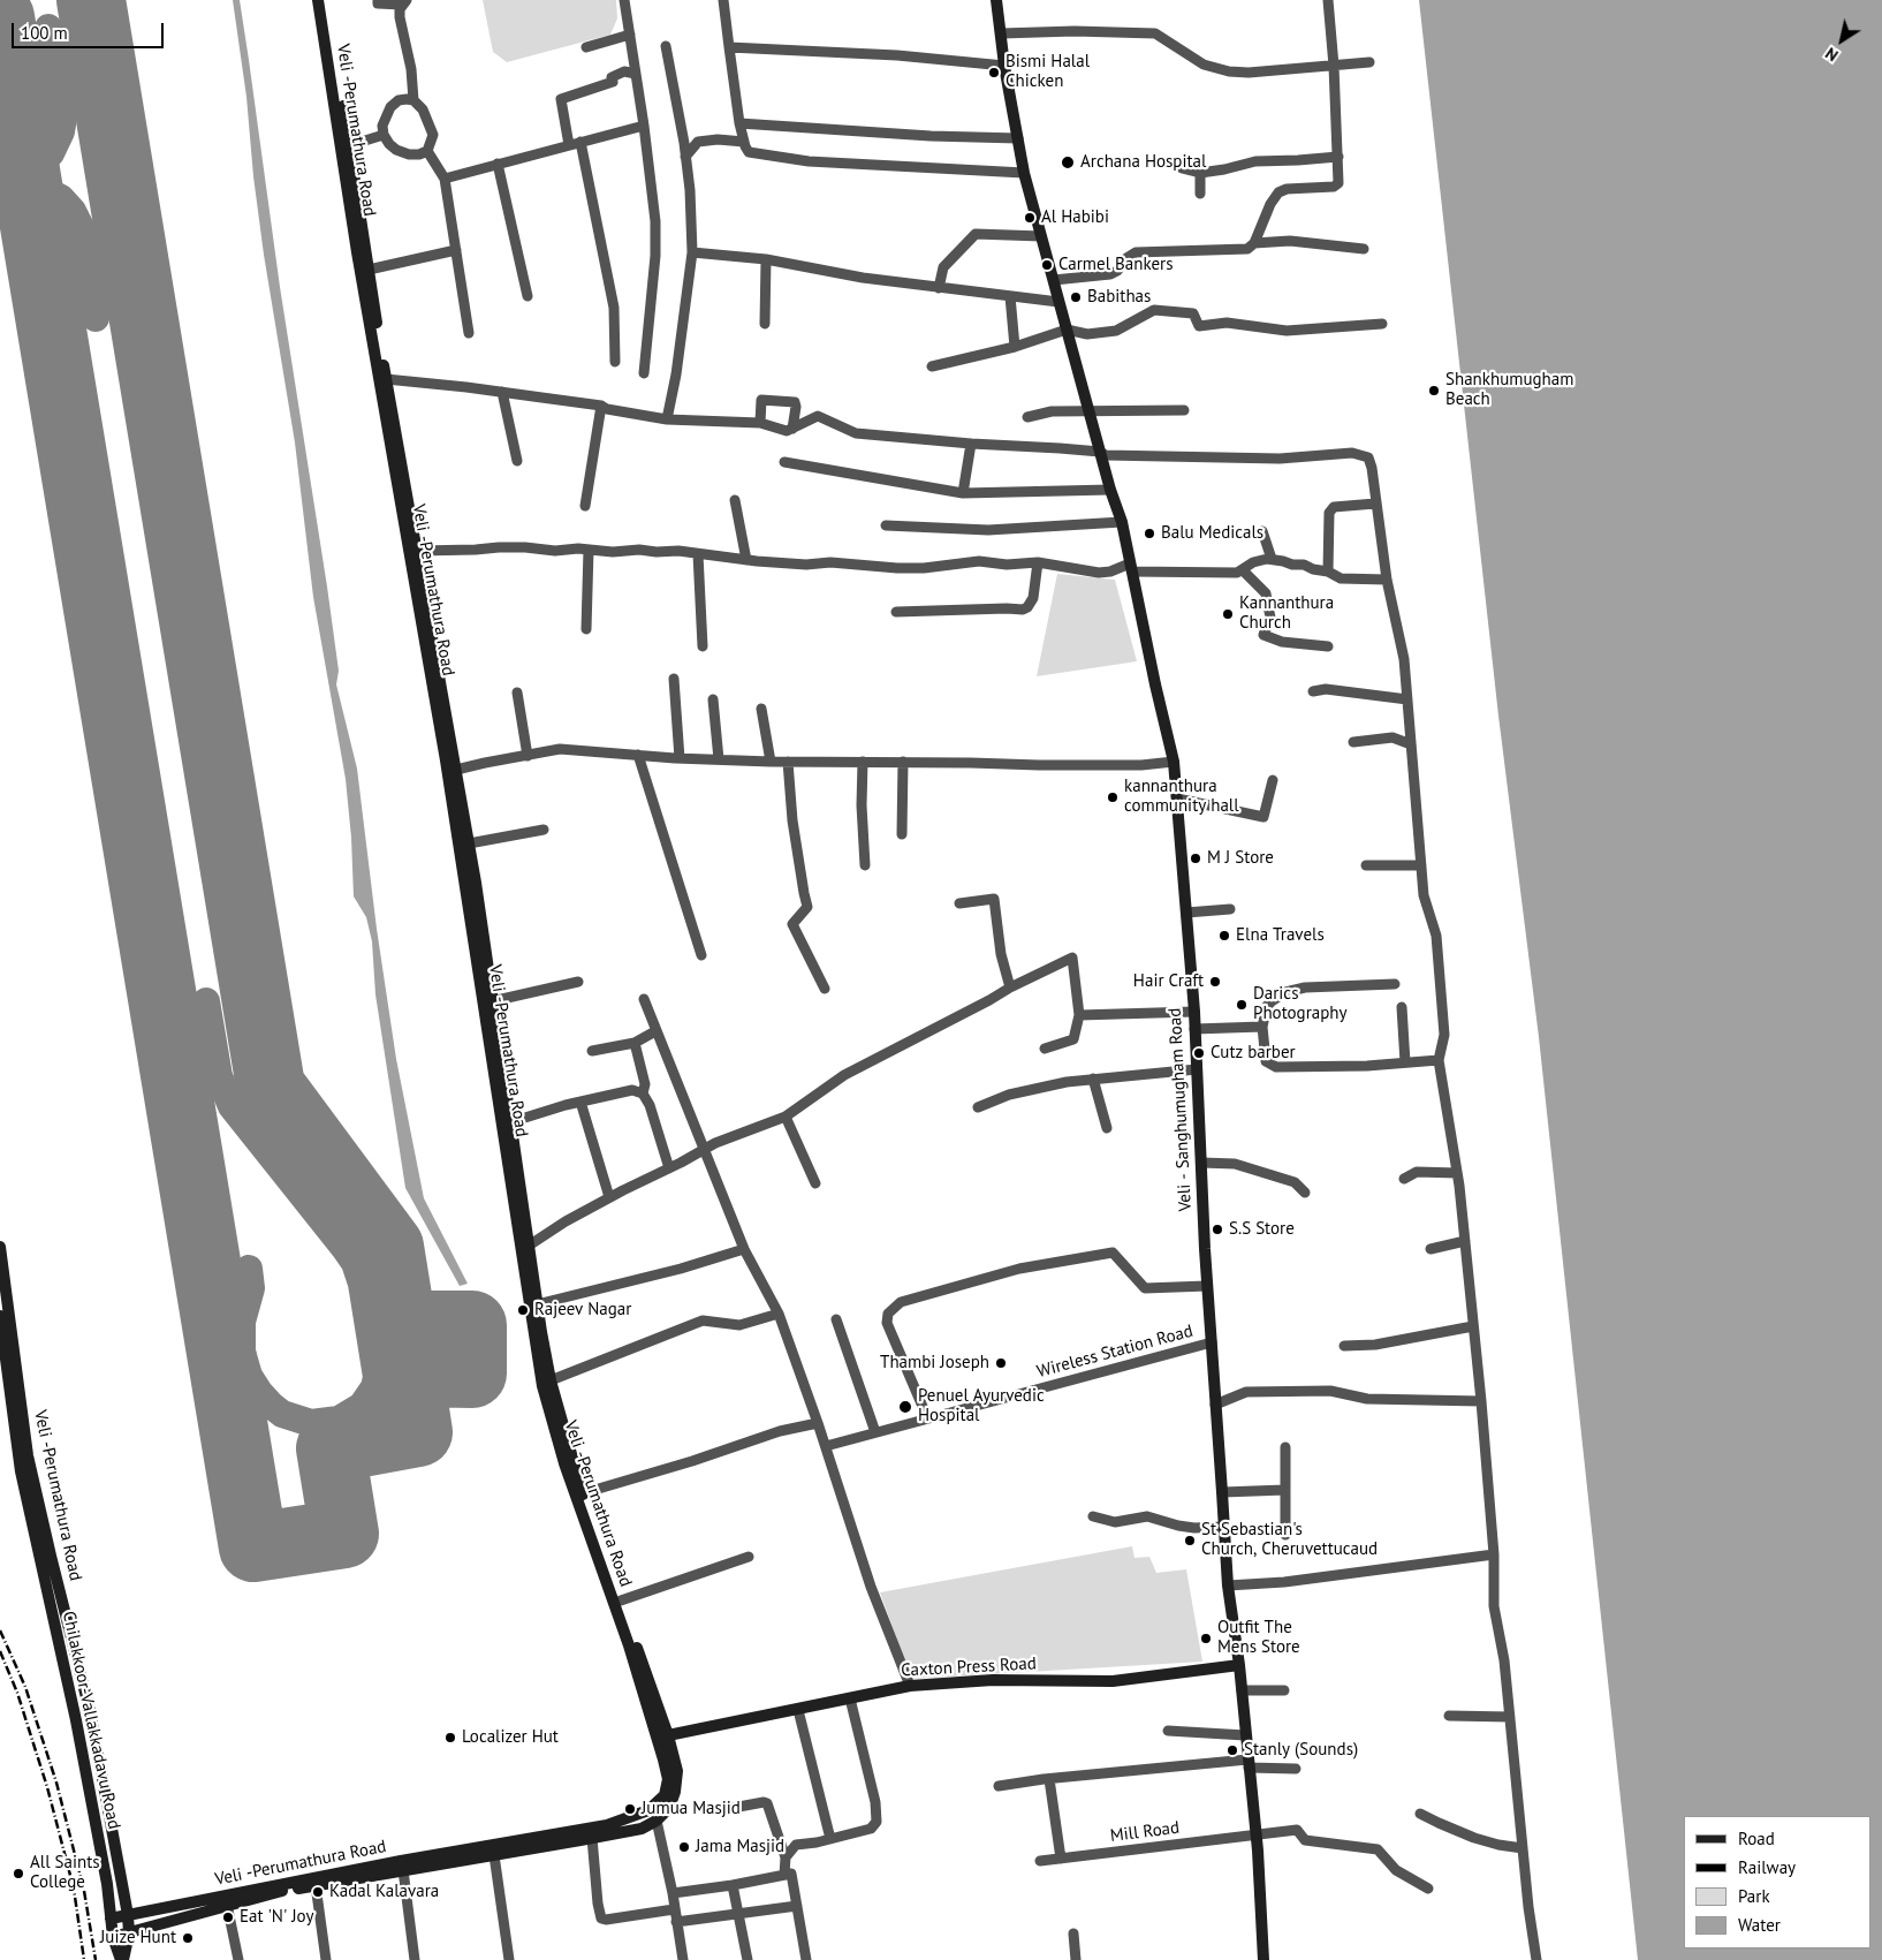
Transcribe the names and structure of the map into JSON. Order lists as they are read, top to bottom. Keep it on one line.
{"streets":{"main road":["Veli -Perumathura Road","Veli - Sanghumugham Road","Caxton Press Road","Chilakkoor-Vallakkadavu Road"],"street":["Wireless Station Road","Mill Road"]},"crossings":[["Veli - Sanghumugham Road","Wireless Station Road"],["Veli - Sanghumugham Road","Caxton Press Road"],["Veli - Sanghumugham Road","Mill Road"]],"places":["Bismi Halal Chicken","Archana Hospital","Al Habibi","Carmel Bankers","Babithas","Shankhumugham Beach","Balu Medicals","Kannanthura Church","kannanthura community hall","M J Store","Elna Travels","Hair Craft","Darics Photography","Cutz barber","S.S Store","Rajeev Nagar","Thambi Joseph","Penuel Ayurvedic Hospital","St Sebastian's Church, Cheruvettucaud","Outfit The Mens Store","Localizer Hut","Stanly (Sounds)","Jumua Masjid","Jama Masjid","All Saints College","Kadal Kalavara","Eat 'N' Joy","Juize Hunt"],"legend":["Road","Railway","Park","Water"],"scale_bar":"100 m","north":"bottom left"}
